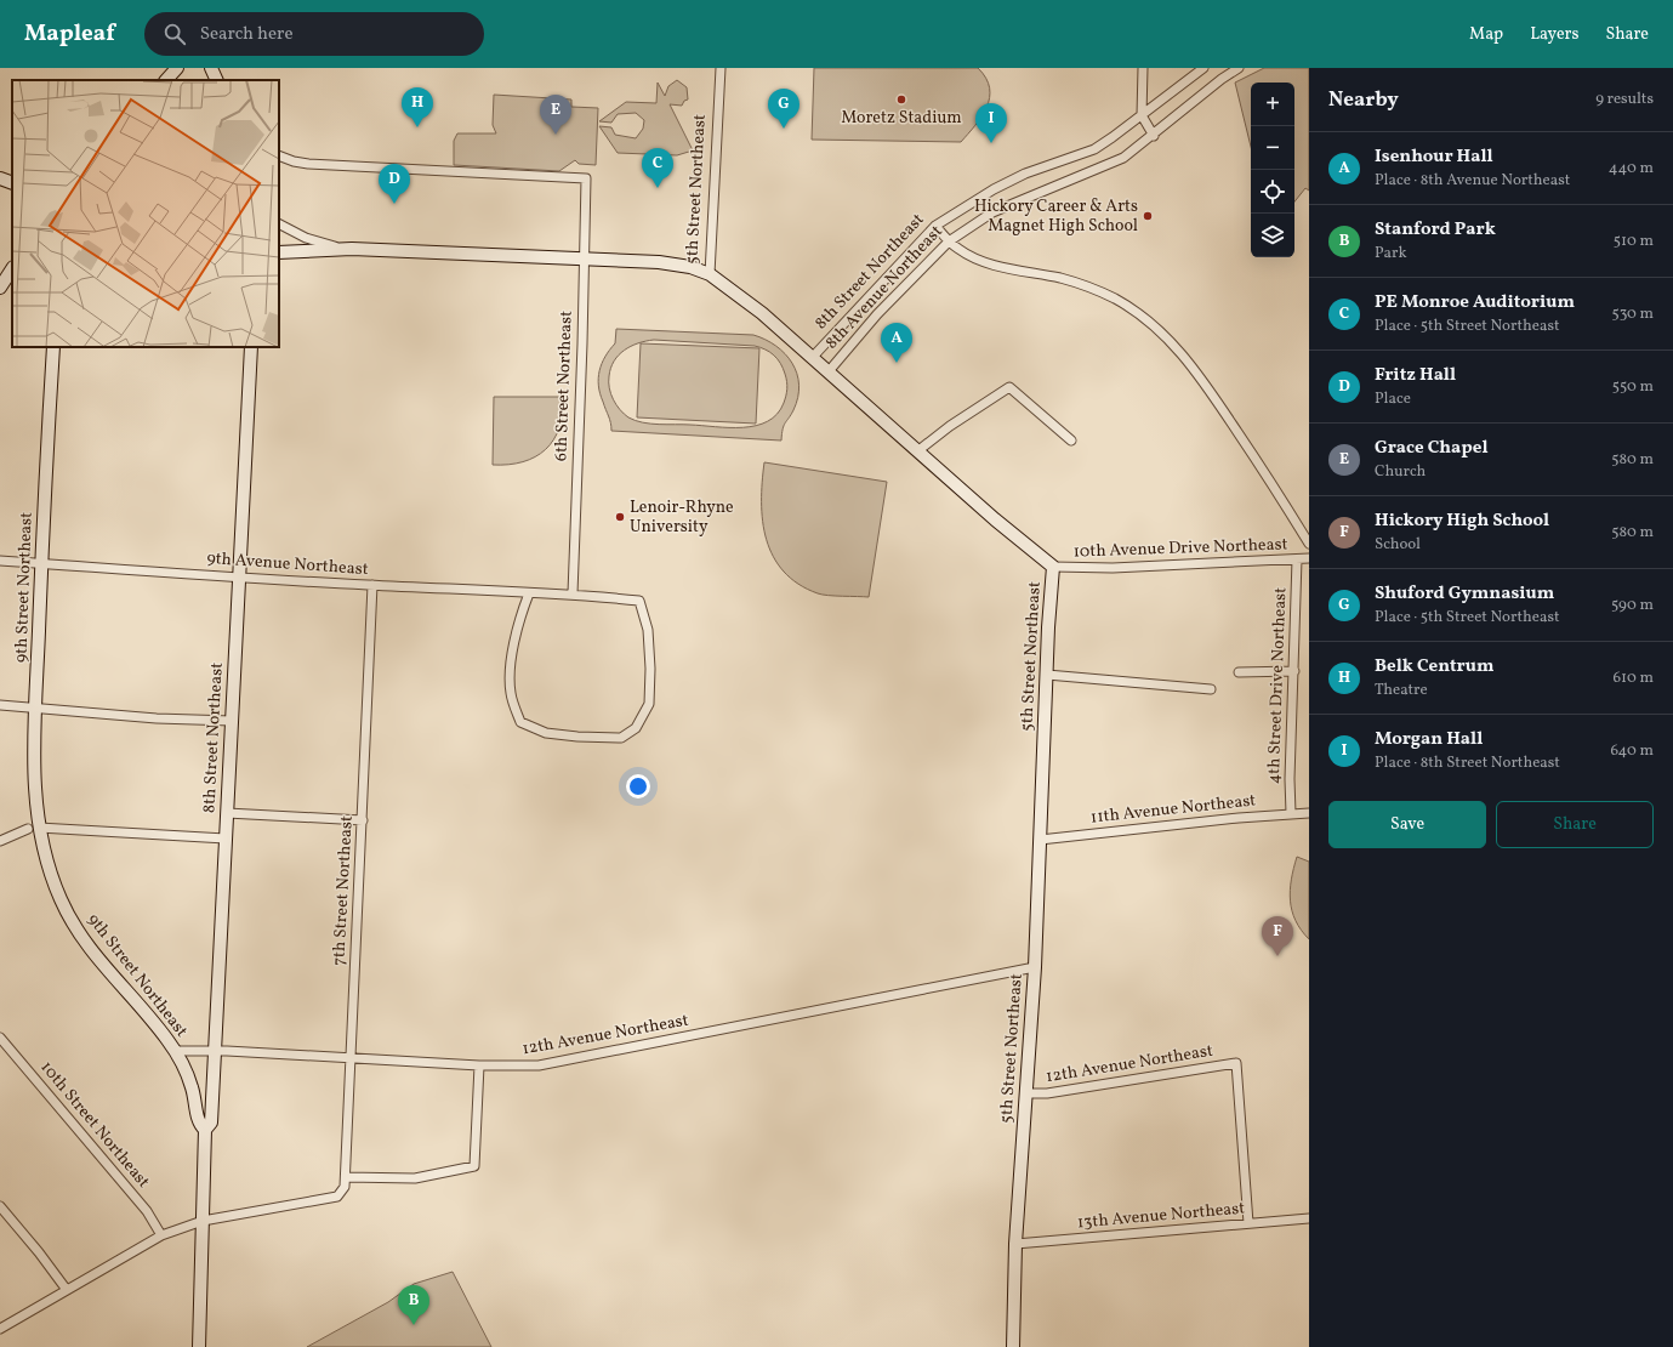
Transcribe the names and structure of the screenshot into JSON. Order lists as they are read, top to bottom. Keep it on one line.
{"streets":{"main road":["5th Street Northeast","8th Street Northeast","9th Street Northeast"],"street":["8th Avenue Northeast","6th Street Northeast","10th Avenue Drive Northeast","9th Avenue Northeast","4th Street Drive Northeast","11th Avenue Northeast","7th Street Northeast","12th Avenue Northeast","10th Street Northeast","13th Avenue Northeast"]},"crossings":[["5th Street Northeast","8th Street Northeast"],["5th Street Northeast","8th Avenue Northeast"],["5th Street Northeast","10th Avenue Drive Northeast"],["5th Street Northeast","11th Avenue Northeast"],["5th Street Northeast","12th Avenue Northeast"],["5th Street Northeast","13th Avenue Northeast"],["8th Street Northeast","9th Avenue Northeast"],["8th Street Northeast","9th Street Northeast"],["8th Street Northeast","7th Street Northeast"],["8th Street Northeast","12th Avenue Northeast"],["6th Street Northeast","9th Avenue Northeast"],["10th Avenue Drive Northeast","4th Street Drive Northeast"],["9th Avenue Northeast","9th Street Northeast"],["9th Avenue Northeast","7th Street Northeast"],["9th Street Northeast","12th Avenue Northeast"],["4th Street Drive Northeast","11th Avenue Northeast"],["7th Street Northeast","12th Avenue Northeast"],["12th Avenue Northeast","13th Avenue Northeast"]],"places":["Moretz Stadium","Hickory Career & Arts Magnet High School","Lenoir-Rhyne University"],"page":{"header":"Mapleaf","search":"Search here","nav":["Map","Layers","Share"],"heading":["Nearby","9 results"],"map_buttons":["+","−"],"pins":["H","G","E","I","C","D","A","F","B"],"list":[{"mark":"A","name":"Isenhour Hall","note":"Place · 8th Avenue Northeast","value":"440 m"},{"mark":"B","name":"Stanford Park","note":"Park","value":"510 m"},{"mark":"C","name":"PE Monroe Auditorium","note":"Place · 5th Street Northeast","value":"530 m"},{"mark":"D","name":"Fritz Hall","note":"Place","value":"550 m"},{"mark":"E","name":"Grace Chapel","note":"Church","value":"580 m"},{"mark":"F","name":"Hickory High School","note":"School","value":"580 m"},{"mark":"G","name":"Shuford Gymnasium","note":"Place · 5th Street Northeast","value":"590 m"},{"mark":"H","name":"Belk Centrum","note":"Theatre","value":"610 m"},{"mark":"I","name":"Morgan Hall","note":"Place · 8th Street Northeast","value":"640 m"}],"buttons":["Save","Share"]}}
